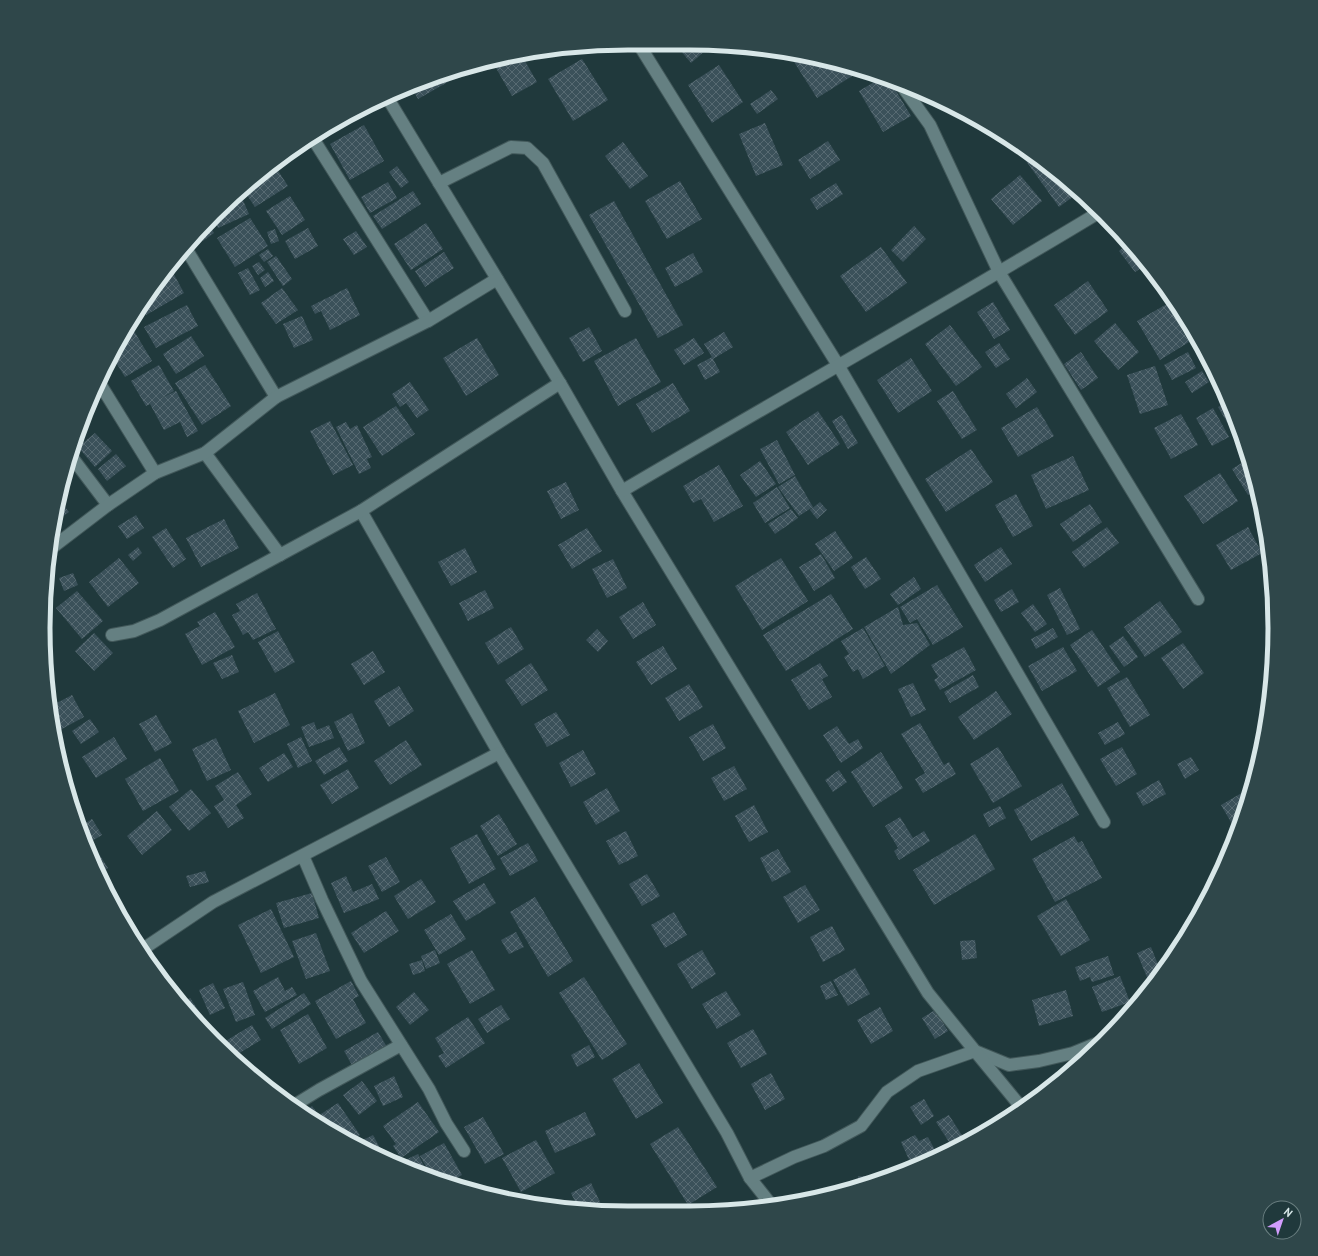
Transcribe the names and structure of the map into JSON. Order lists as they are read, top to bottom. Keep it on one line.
{"north":"top right"}
